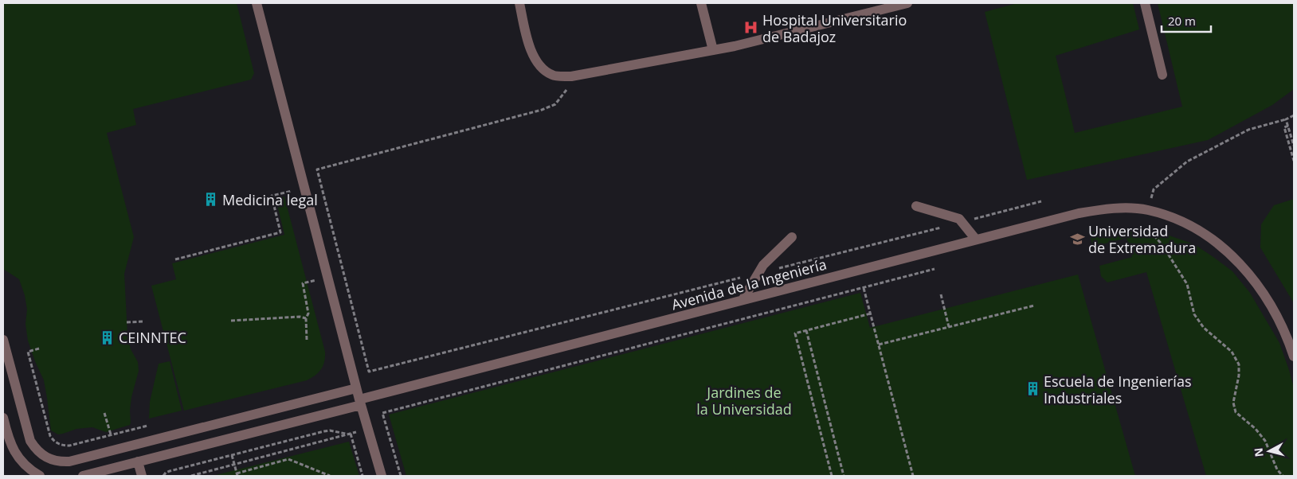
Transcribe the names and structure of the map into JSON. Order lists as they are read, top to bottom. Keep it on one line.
{"streets":{"street":["Avenida de la Ingeniería"]},"parks":["Jardines de la Universidad"],"places":{"hospital":["Hospital Universitario de Badajoz"],"building":["Medicina legal","CEINNTEC","Escuela de Ingenierías Industriales"],"school or university":["Universidad de Extremadura"]},"scale_bar":"20 m","north":"left"}
